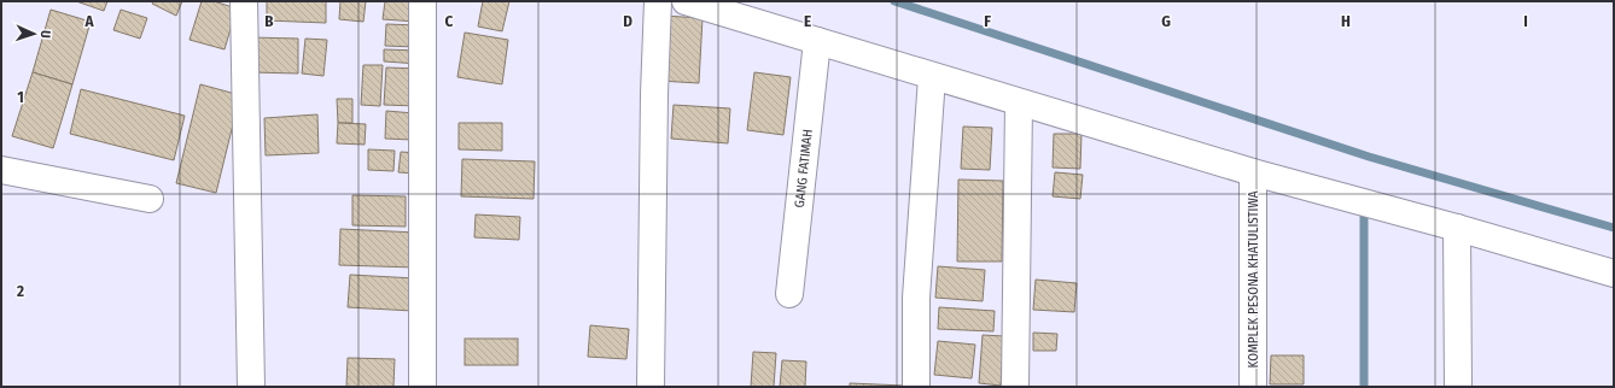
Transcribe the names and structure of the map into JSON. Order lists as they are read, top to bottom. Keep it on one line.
{"streets":{"street":["GANG FATIMAH","KOMPLEK PESONA KHATULISTIWA"]},"north":"right","grid":{"columns":["A","B","C","D","E","F","G","H","I"],"rows":["1","2"]}}
